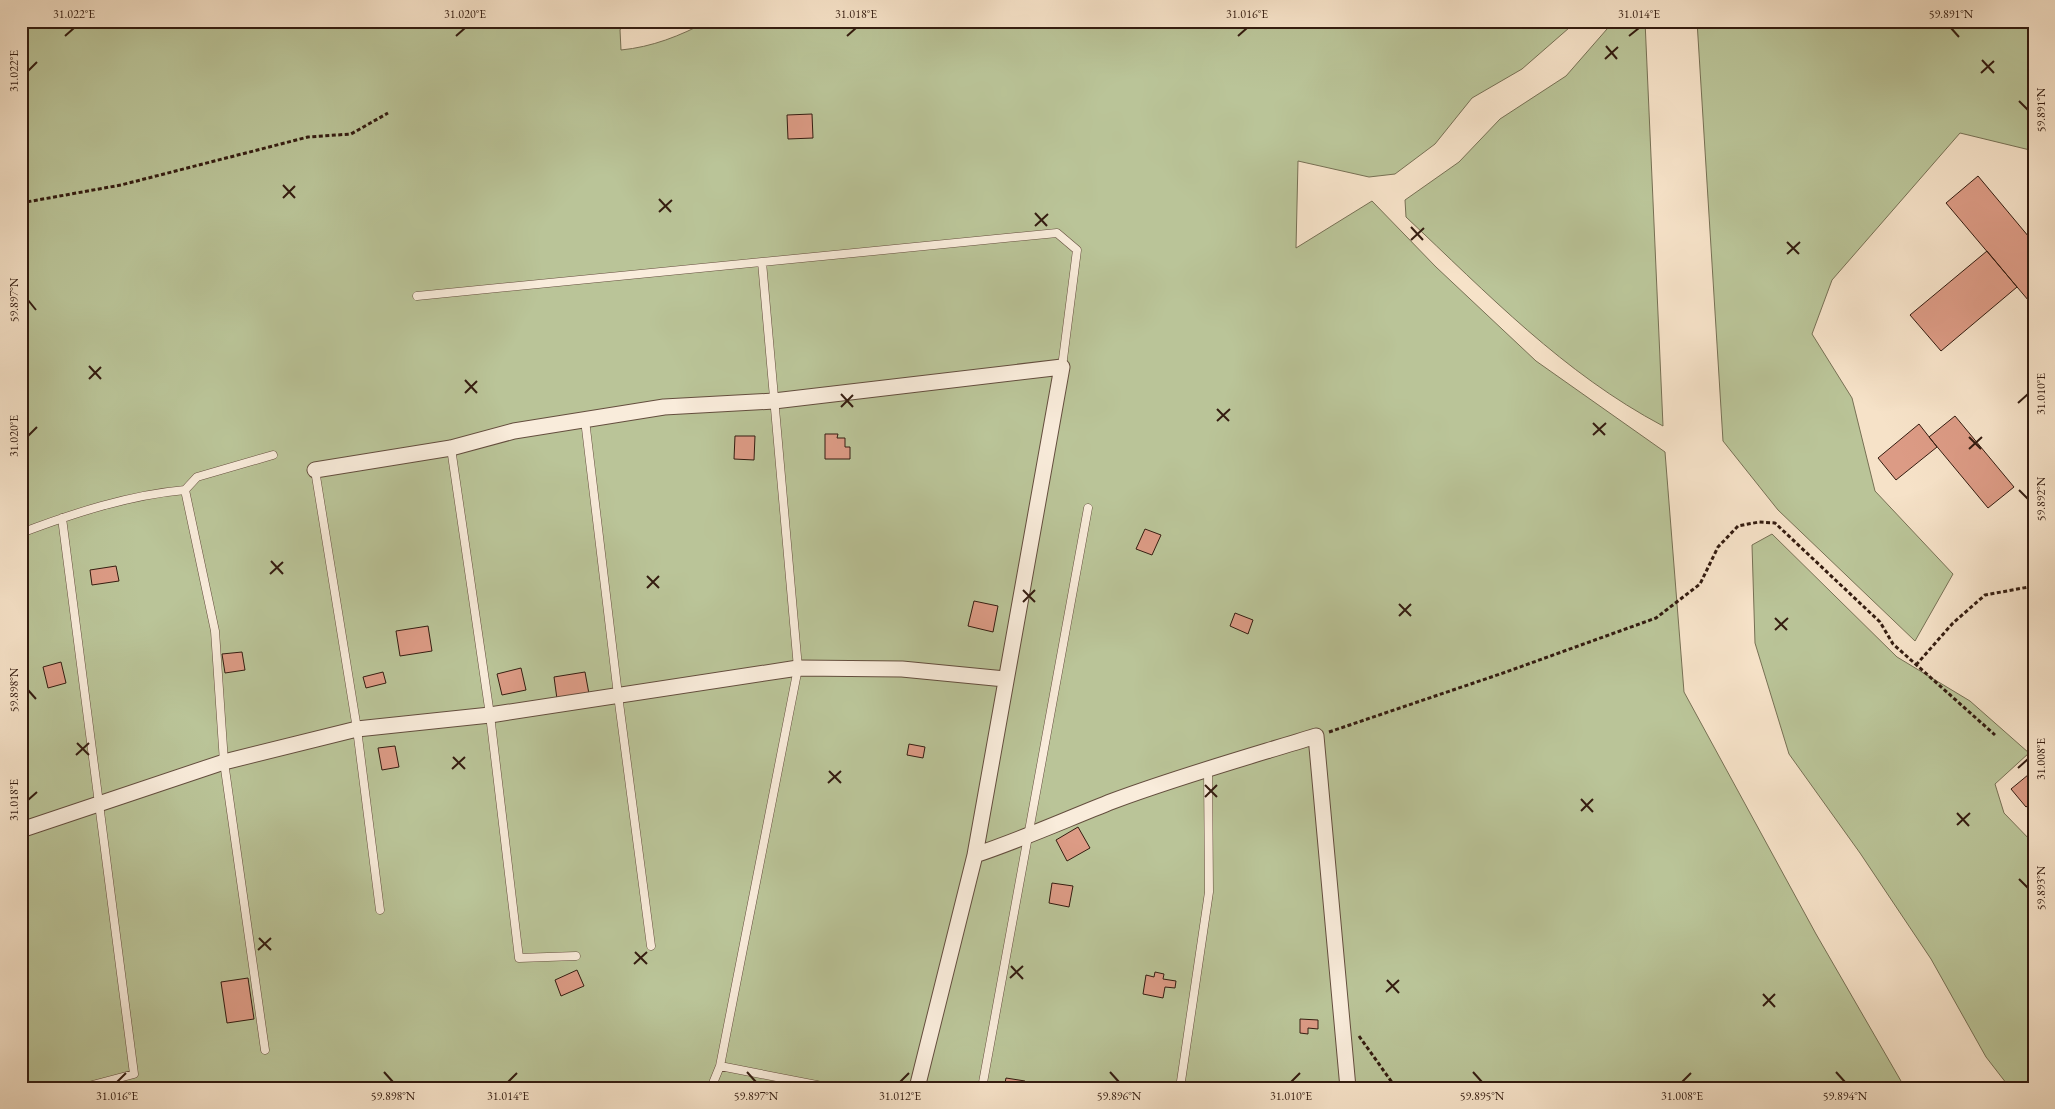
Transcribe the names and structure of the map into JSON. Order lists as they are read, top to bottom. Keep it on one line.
{"coordinates":["31.022°E","31.020°E","31.018°E","31.016°E","31.014°E","59.891°N","59.897°N","31.010°E","59.892°N","59.898°N","31.008°E","59.893°N","31.012°E","59.896°N","59.895°N","59.894°N"]}
